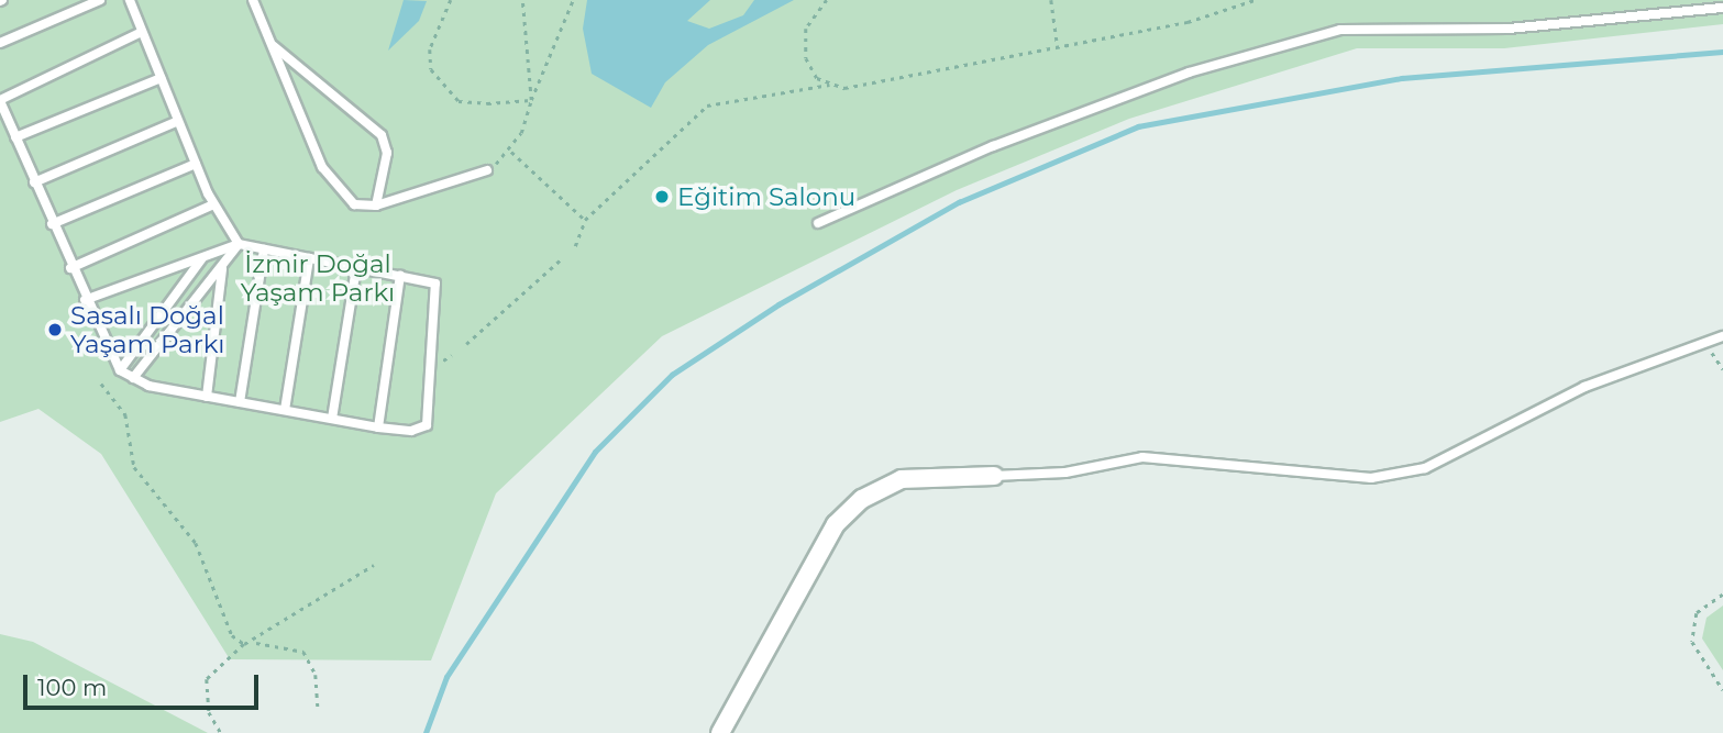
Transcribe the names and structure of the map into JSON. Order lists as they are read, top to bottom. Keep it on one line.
{"parks":["İzmir Doğal Yaşam Parkı"],"places":["Eğitim Salonu","Sasalı Doğal Yaşam Parkı"],"scale_bar":"100 m"}
